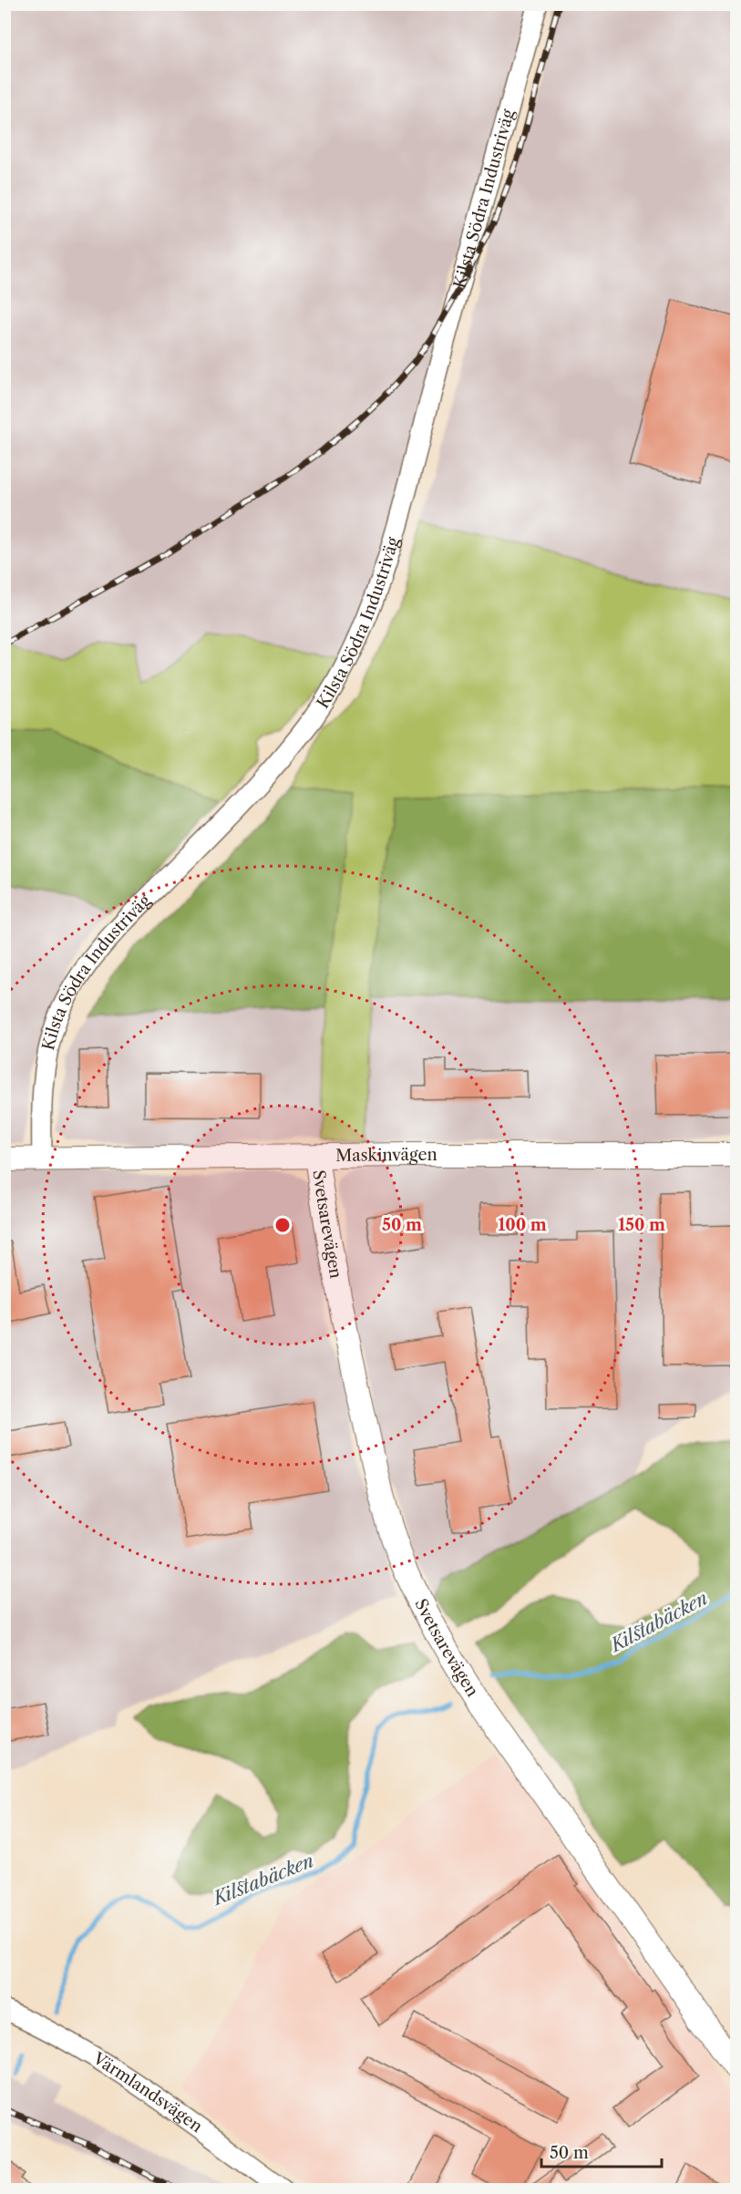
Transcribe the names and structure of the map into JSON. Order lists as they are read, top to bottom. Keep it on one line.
{"streets":{"street":["Kilsta Södra Industriväg","Maskinvägen","Svetsarevägen","Värmlandsvägen"]},"crossings":[["Kilsta Södra Industriväg","Maskinvägen"],["Maskinvägen","Svetsarevägen"]],"water":["Kilstabäcken"],"scale_bar":"50 m","rings":["50 m","100 m","150 m"]}
